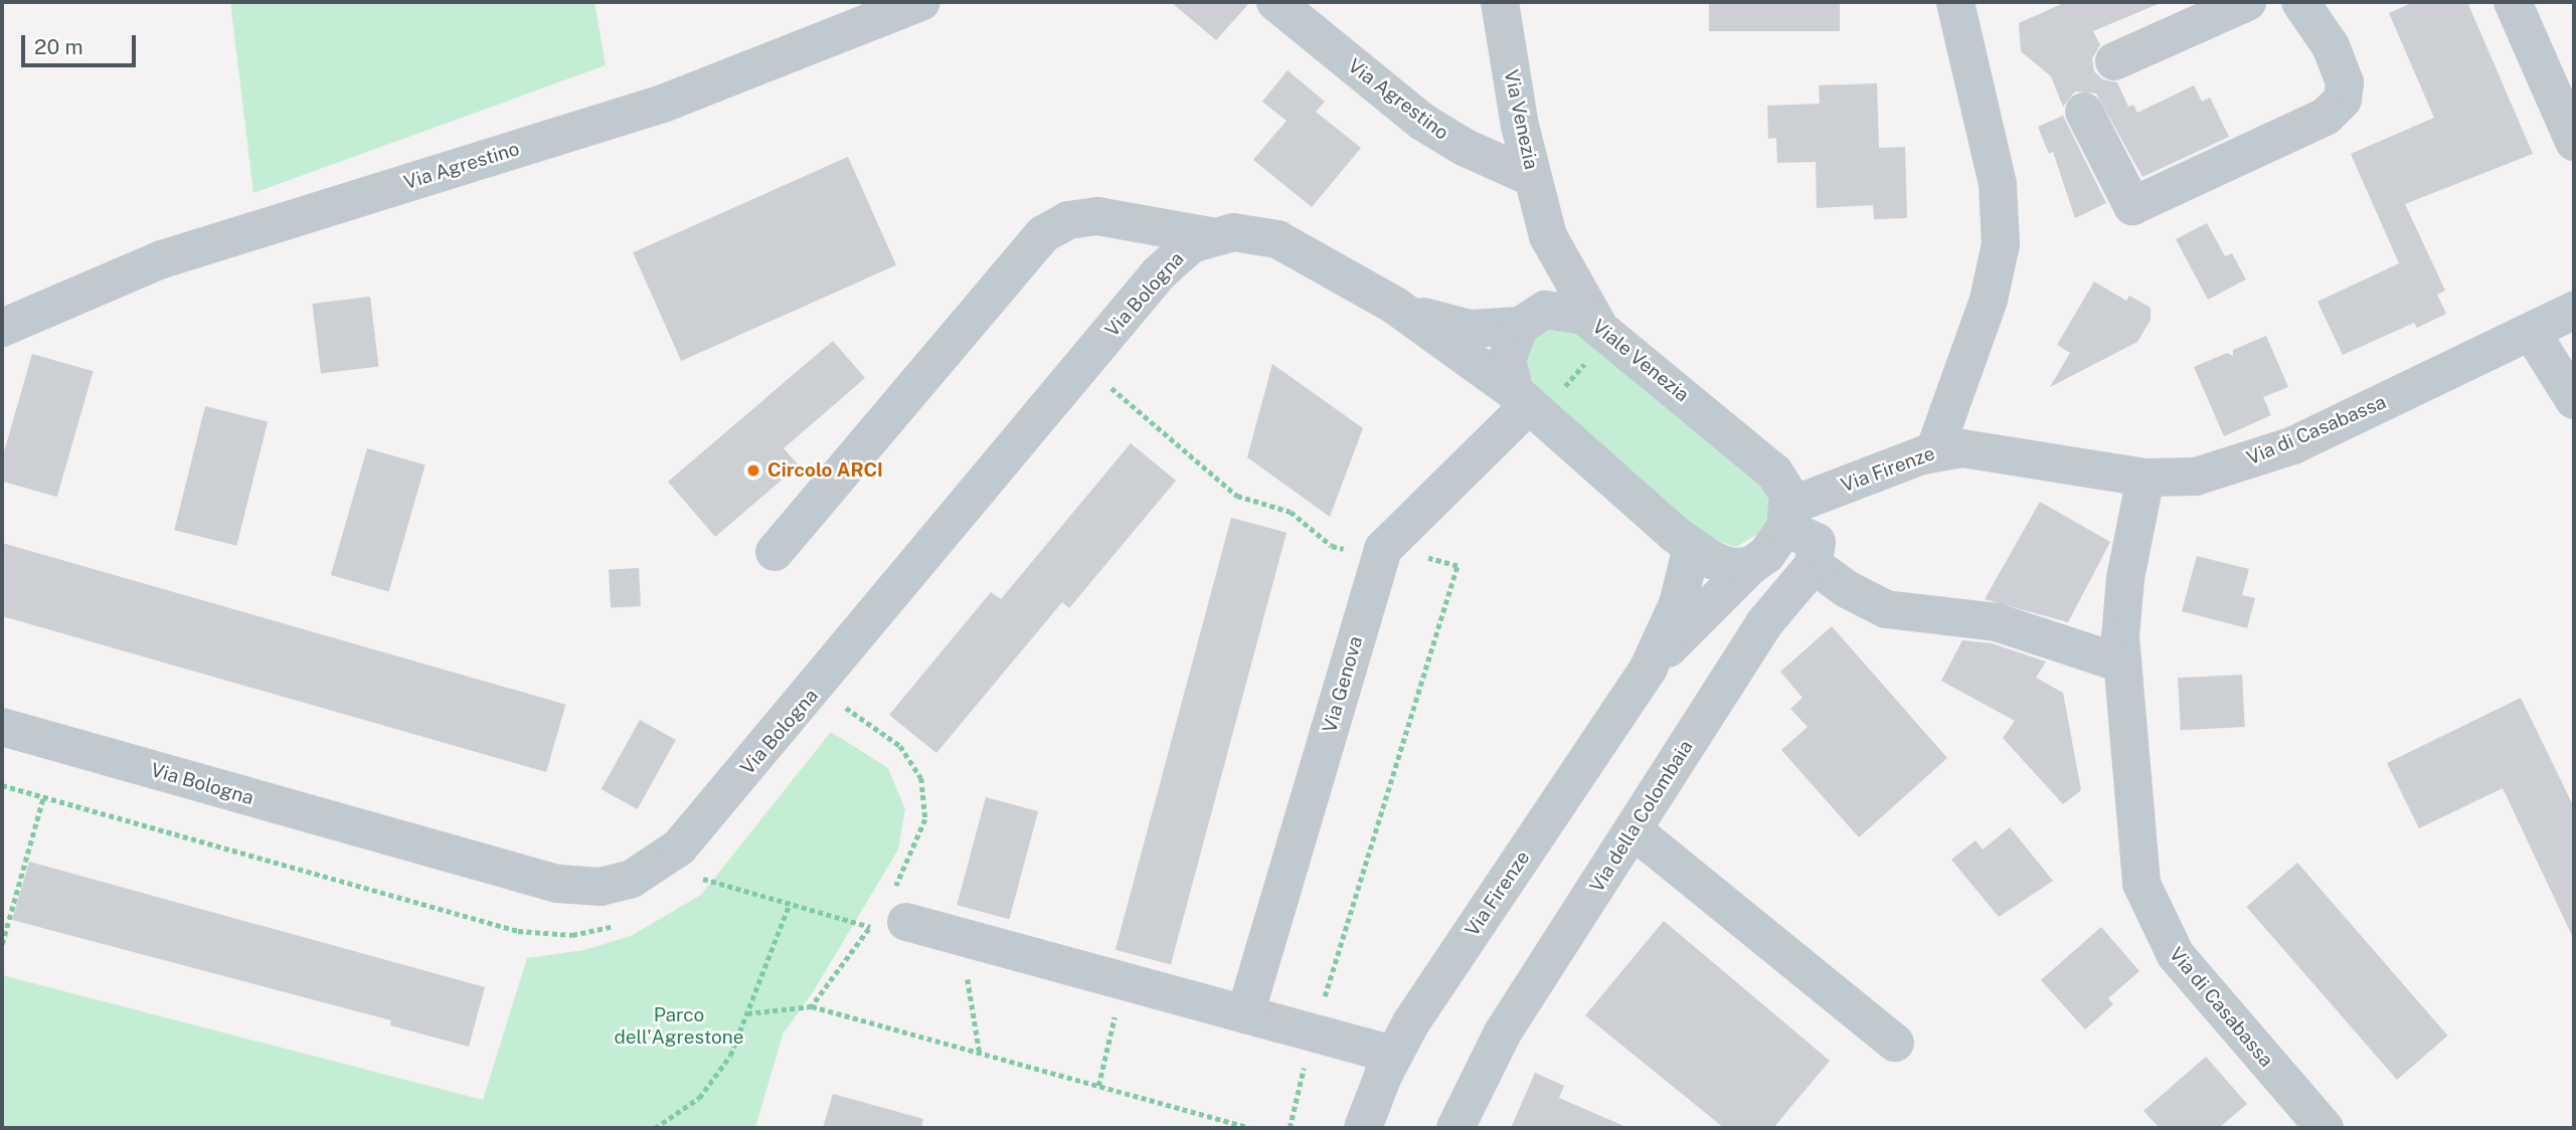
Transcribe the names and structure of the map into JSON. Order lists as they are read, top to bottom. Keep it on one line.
{"streets":{"street":["Via Agrestino","Via Venezia","Via Bologna","Viale Venezia","Via di Casabassa","Via Firenze","Via Genova","Via della Colombaia"]},"crossings":[["Via Agrestino","Via Venezia"],["Via Venezia","Via Bologna"],["Via Venezia","Viale Venezia"],["Via Bologna","Viale Venezia"],["Via Bologna","Via Firenze"],["Via Bologna","Via Genova"],["Viale Venezia","Via Firenze"],["Via di Casabassa","Via Firenze"]],"parks":["Parco dell'Agrestone"],"places":["Circolo ARCI"],"scale_bar":"20 m"}
